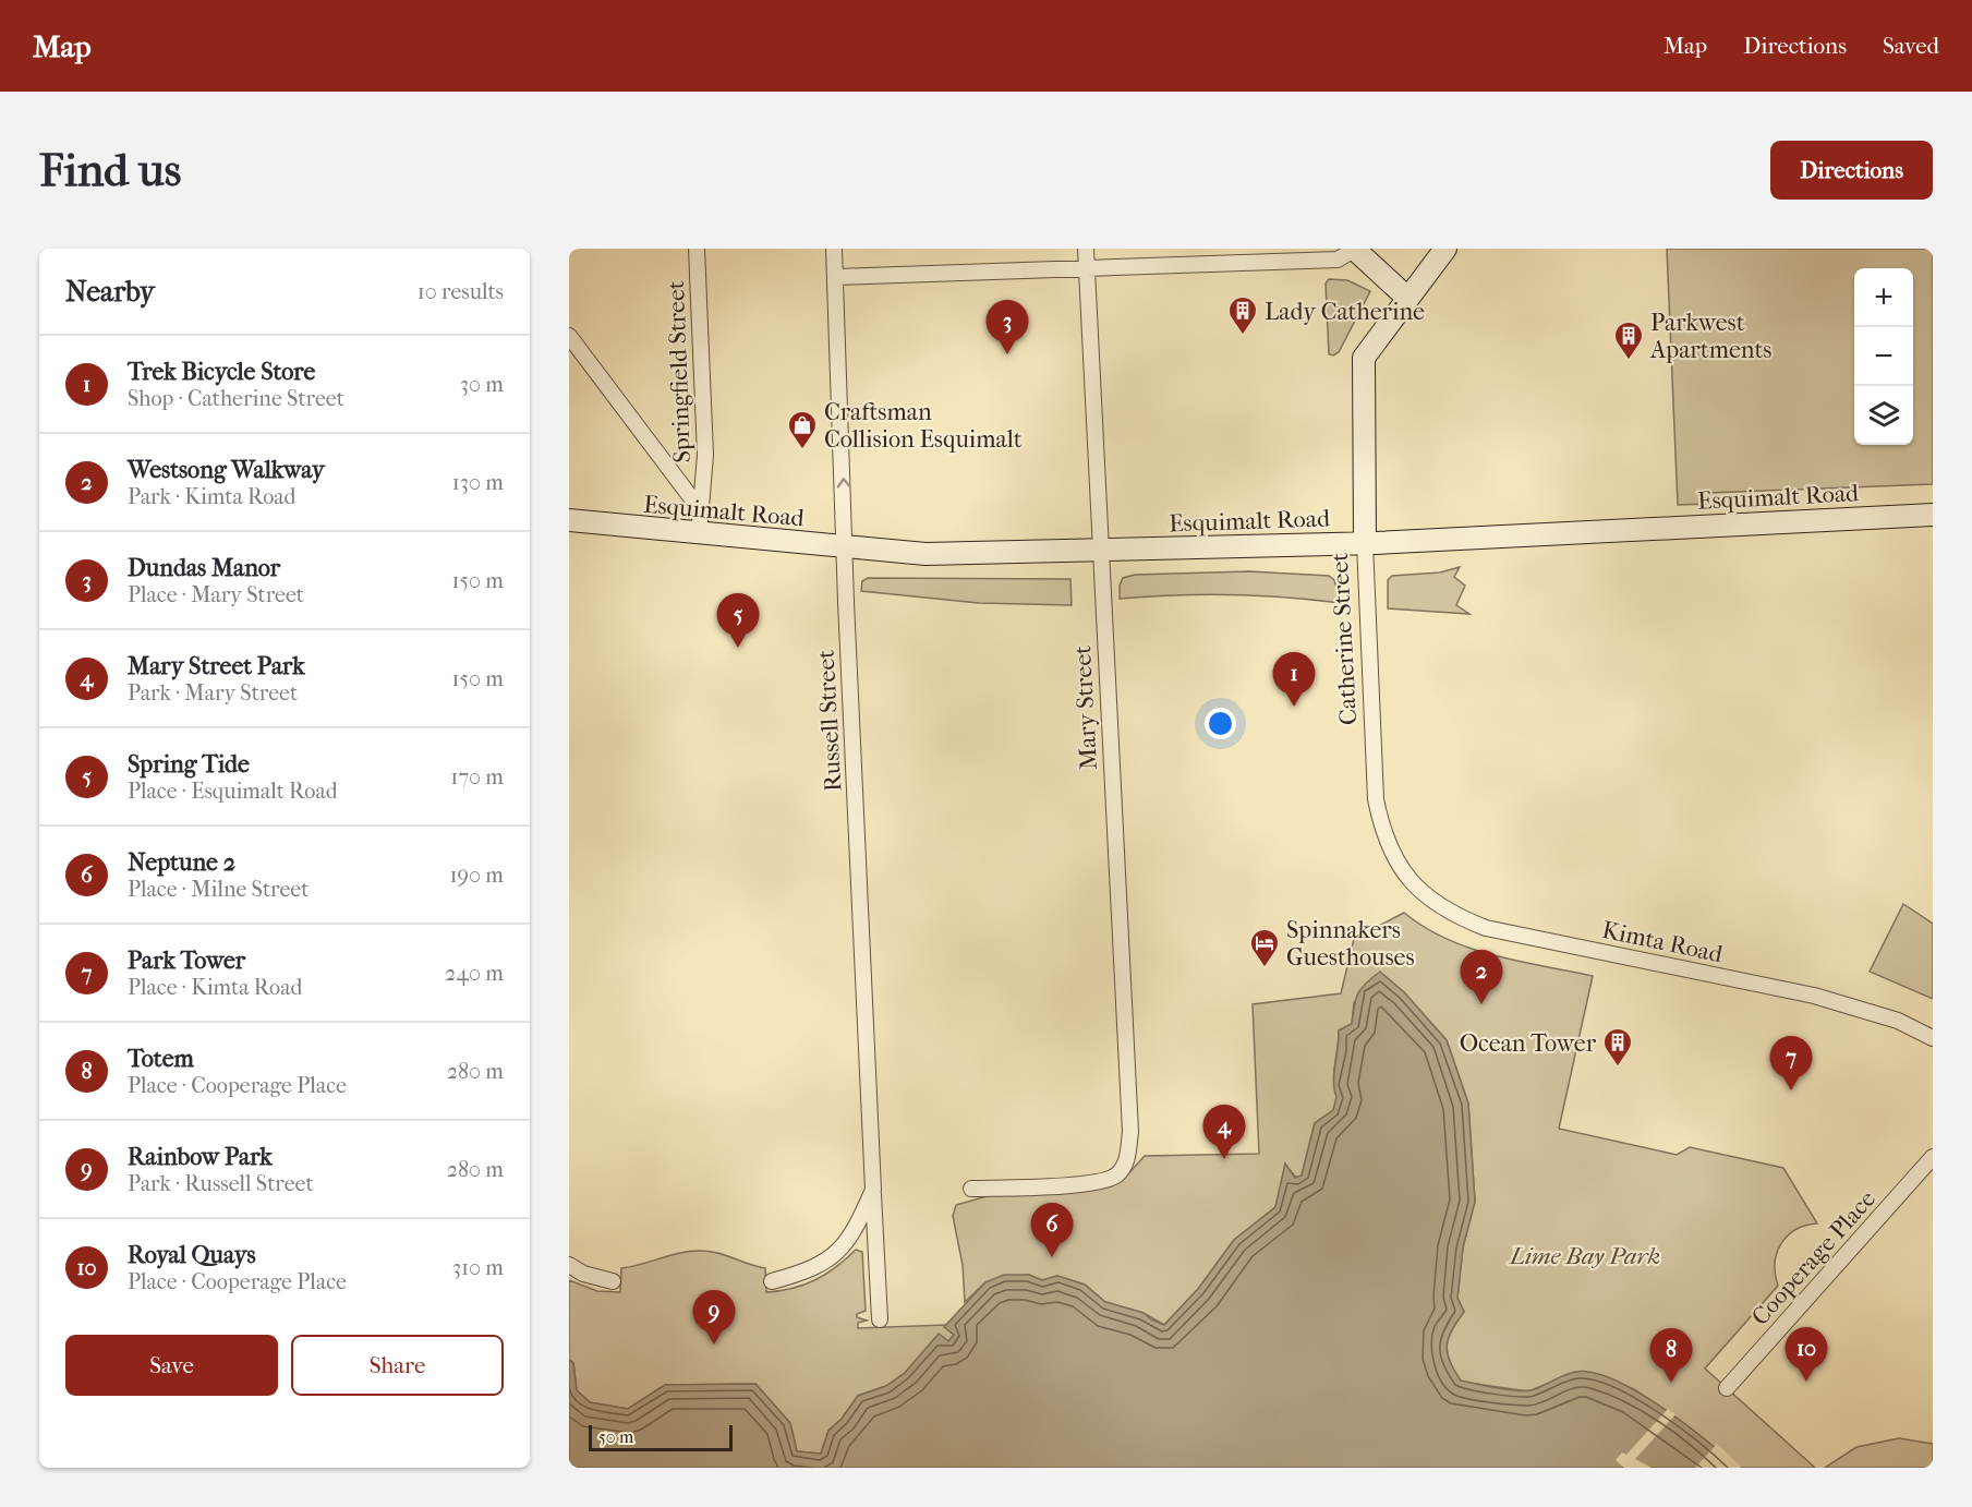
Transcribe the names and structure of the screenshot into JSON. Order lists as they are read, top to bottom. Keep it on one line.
{"streets":{"main road":["Esquimalt Road","Catherine Street"],"street":["Springfield Street","Mary Street","Russell Street","Kimta Road","Cooperage Place"]},"crossings":[["Springfield Street","Esquimalt Road"],["Esquimalt Road","Catherine Street"],["Esquimalt Road","Mary Street"],["Esquimalt Road","Russell Street"],["Catherine Street","Kimta Road"]],"parks":["Lime Bay Park"],"places":{"building":["Lady Catherine","Parkwest Apartments","Ocean Tower"],"shop":["Craftsman Collision Esquimalt"],"hotel":["Spinnakers Guesthouses"]},"scale_bar":"50 m","page":{"header":"Map","nav":["Map","Directions","Saved"],"buttons":["Directions",["Save","Share"]],"title":"Find us","heading":["Nearby","10 results"],"map_buttons":["+","−"],"pins":["3","5","1","2","7","4","6","9","10","8"],"list":[{"mark":"1","name":"Trek Bicycle Store","note":"Shop · Catherine Street","value":"30 m"},{"mark":"2","name":"Westsong Walkway","note":"Park · Kimta Road","value":"130 m"},{"mark":"3","name":"Dundas Manor","note":"Place · Mary Street","value":"150 m"},{"mark":"4","name":"Mary Street Park","note":"Park · Mary Street","value":"150 m"},{"mark":"5","name":"Spring Tide","note":"Place · Esquimalt Road","value":"170 m"},{"mark":"6","name":"Neptune 2","note":"Place · Milne Street","value":"190 m"},{"mark":"7","name":"Park Tower","note":"Place · Kimta Road","value":"240 m"},{"mark":"8","name":"Totem","note":"Place · Cooperage Place","value":"280 m"},{"mark":"9","name":"Rainbow Park","note":"Park · Russell Street","value":"280 m"},{"mark":"10","name":"Royal Quays","note":"Place · Cooperage Place","value":"310 m"}],"scale":"50 m"}}
